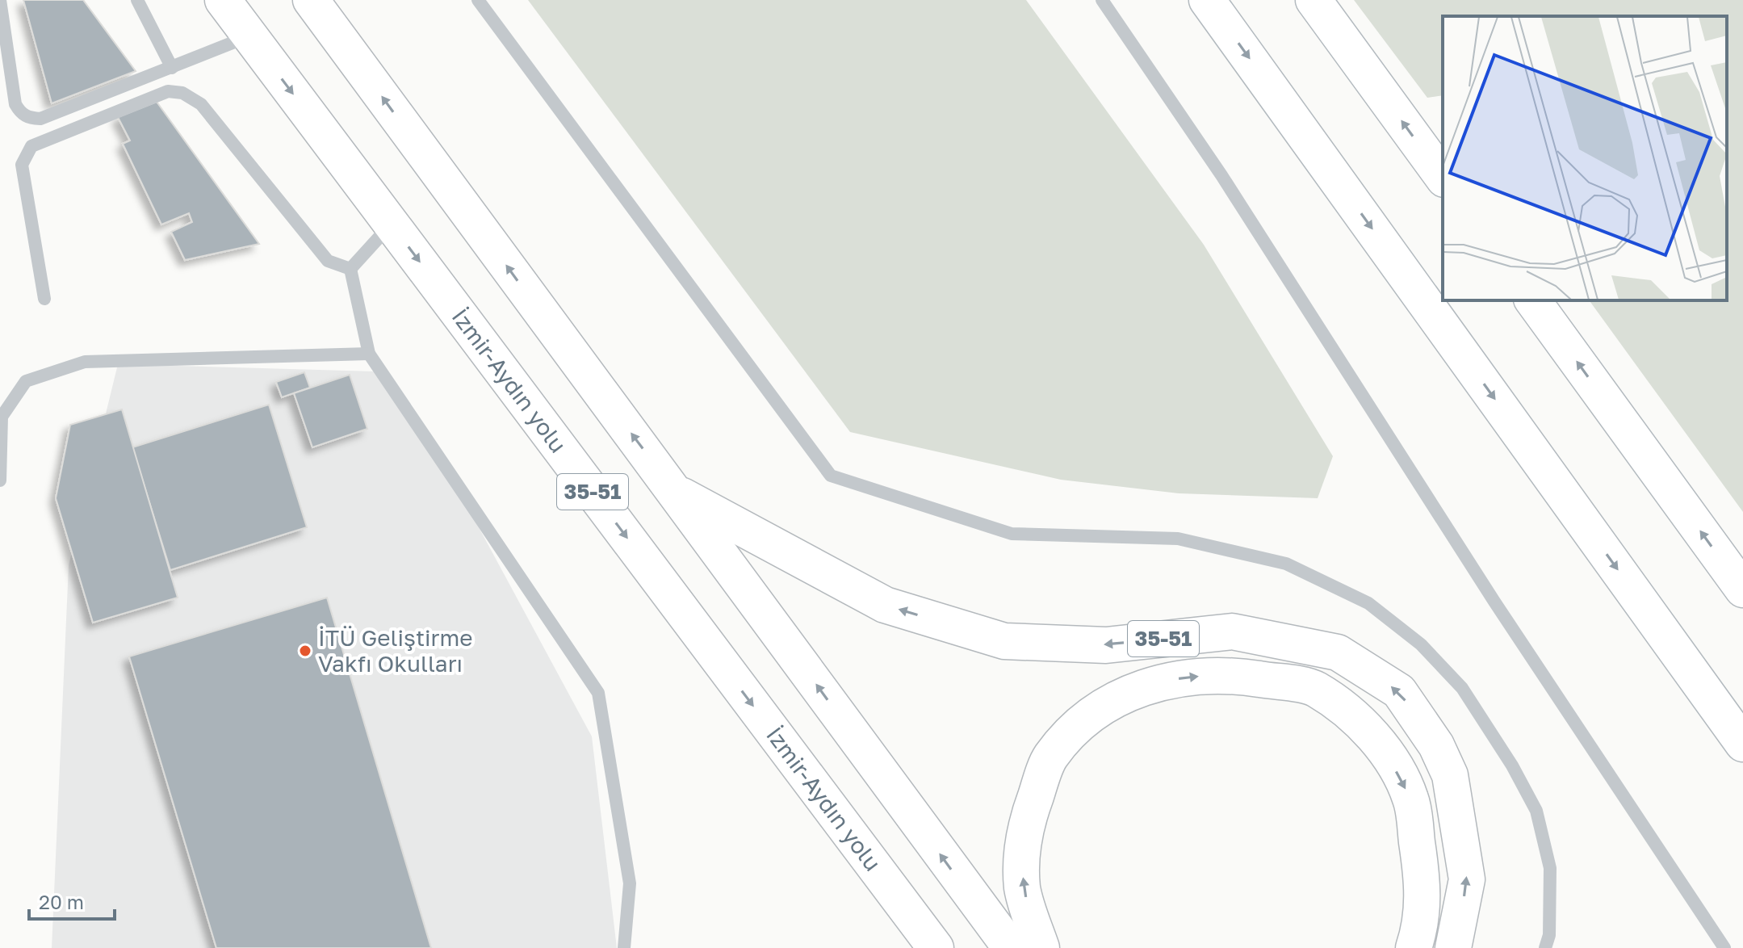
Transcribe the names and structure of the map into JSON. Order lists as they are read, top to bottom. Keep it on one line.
{"streets":{"main road":["İzmir-Aydın yolu","35-51"]},"places":["İTÜ Geliştirme Vakfı Okulları"],"scale_bar":"20 m"}
